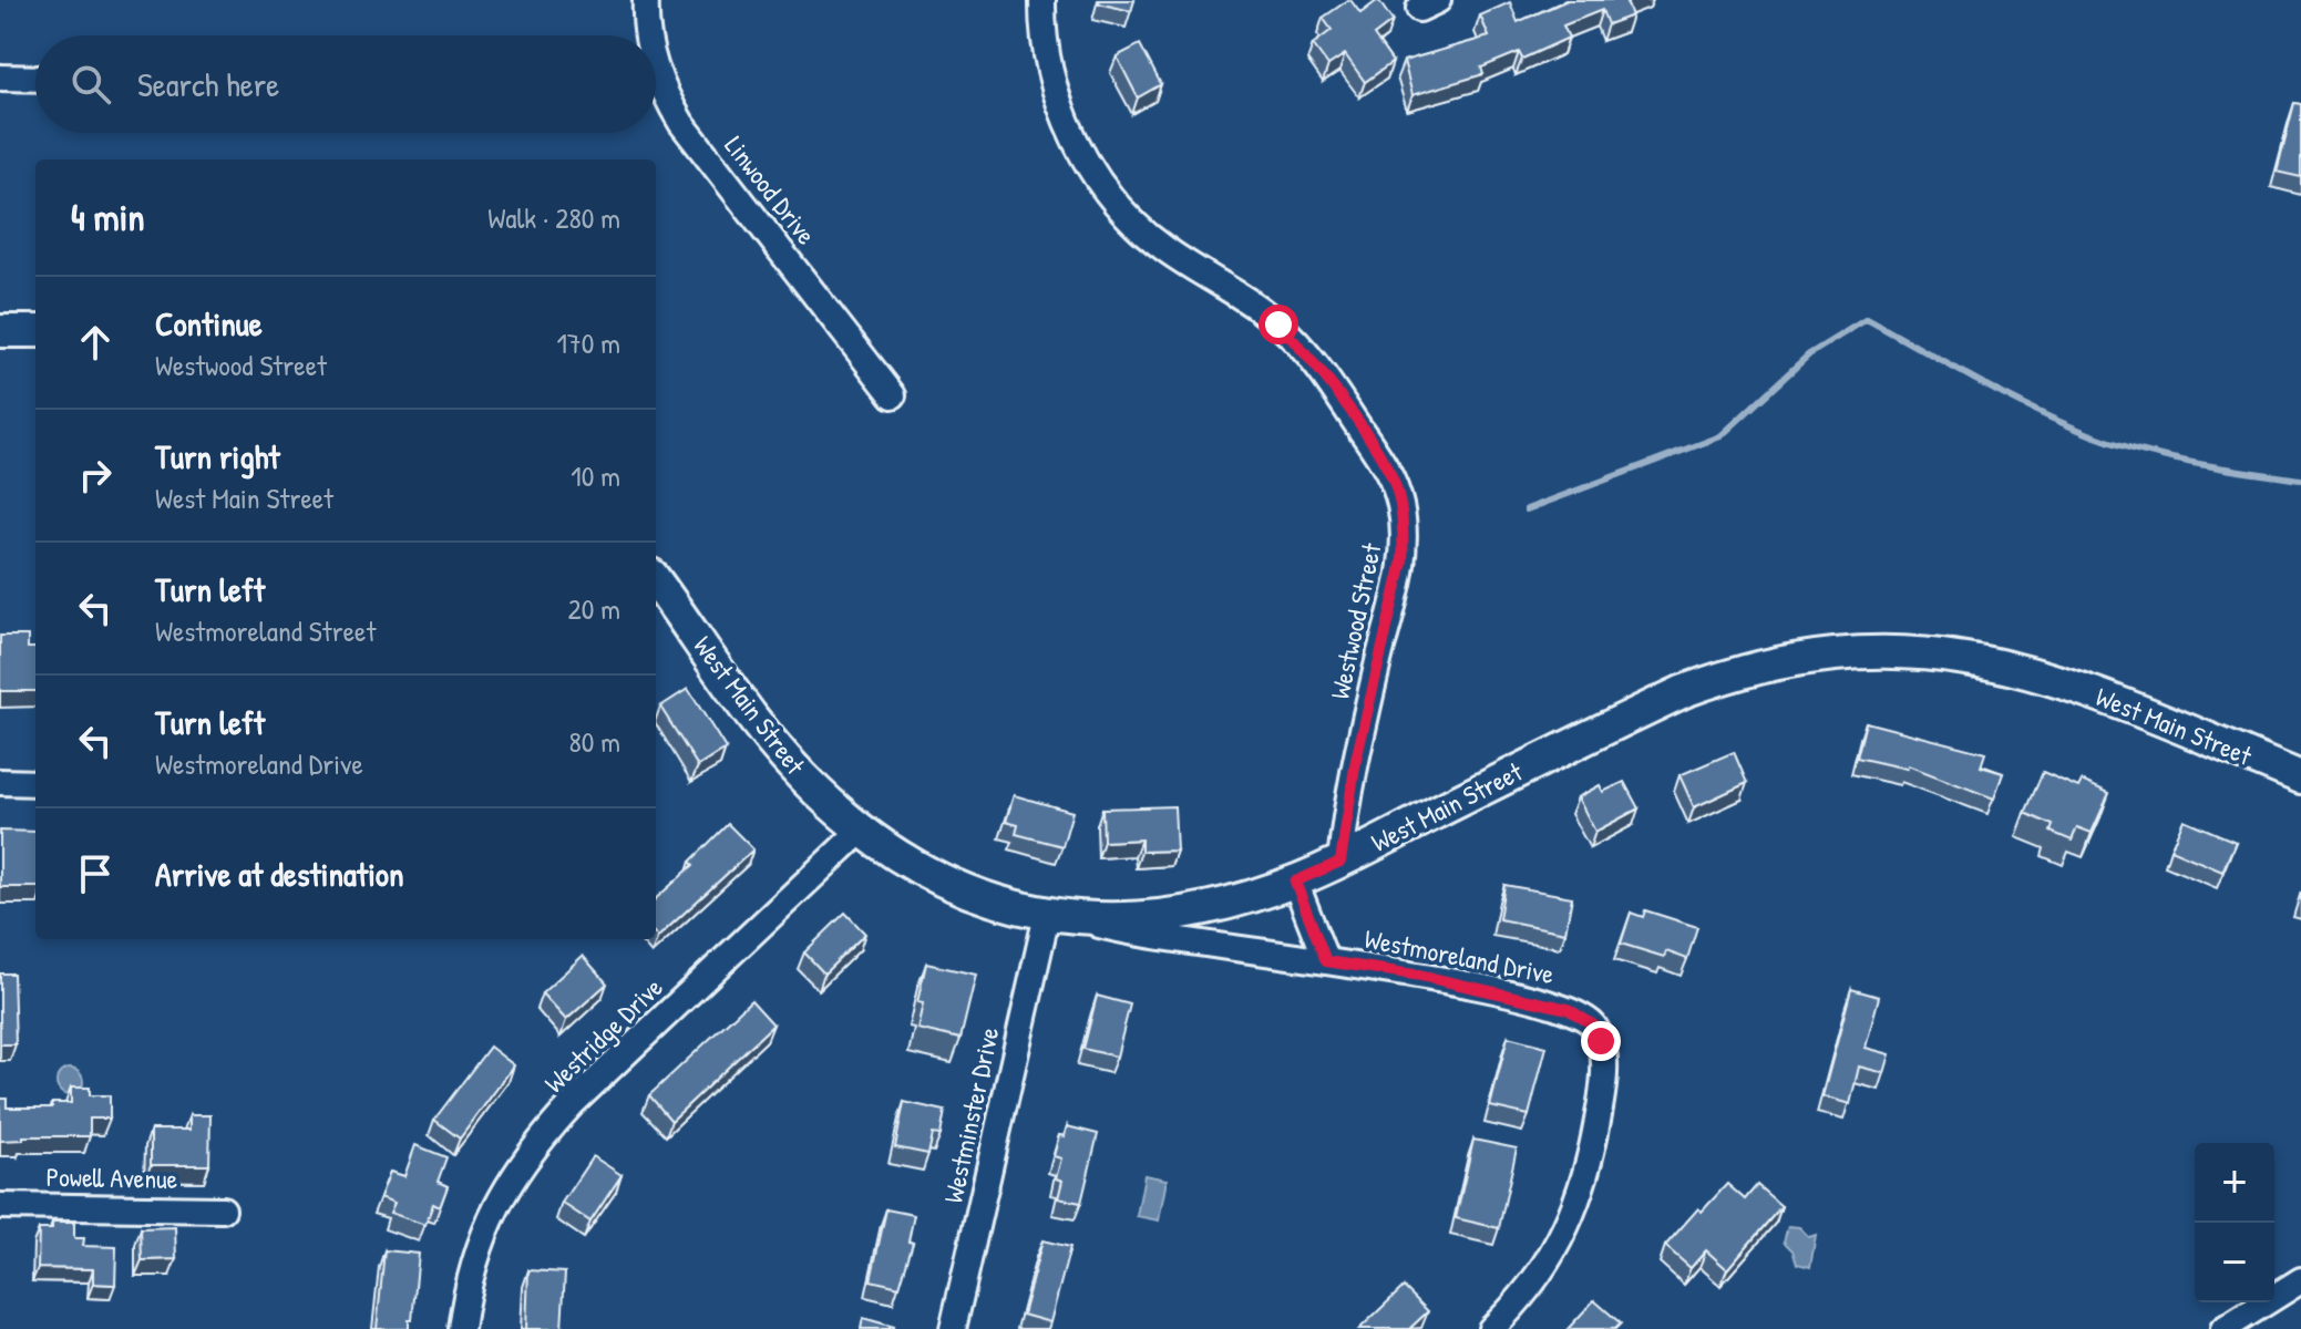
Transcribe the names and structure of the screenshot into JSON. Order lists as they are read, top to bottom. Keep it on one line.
{"streets":{"main road":["West Main Street"],"street":["Linwood Drive","Westwood Street","Westmoreland Drive","Westridge Drive","Westminster Drive","Powell Avenue"]},"crossings":[["Westwood Street","West Main Street"],["West Main Street","Westmoreland Drive"],["West Main Street","Westridge Drive"],["West Main Street","Westminster Drive"]],"page":{"search":"Search here","heading":["4 min","Walk · 280 m"],"list":[["Continue","Westwood Street","170 m"],["Turn right","West Main Street","10 m"],["Turn left","Westmoreland Street","20 m"],["Turn left","Westmoreland Drive","80 m"],"Arrive at destination"],"map_buttons":["+","−"]}}
